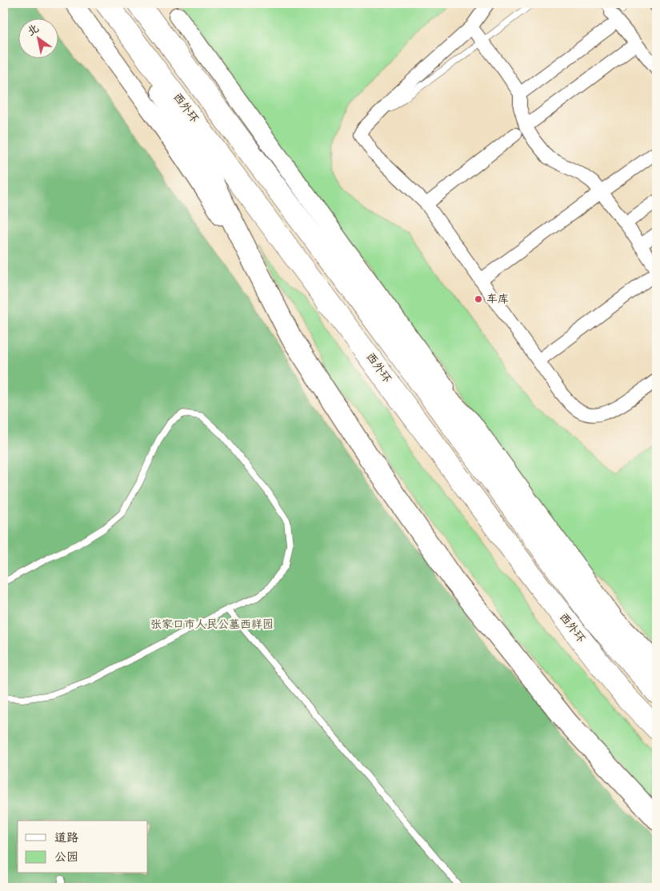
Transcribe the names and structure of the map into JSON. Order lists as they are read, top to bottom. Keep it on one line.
{"streets":{"highway":["西外环"]},"parks":["张家口市人民公墓西祥园"],"places":["车库"],"legend":["道路","公园"],"north":"top left"}
